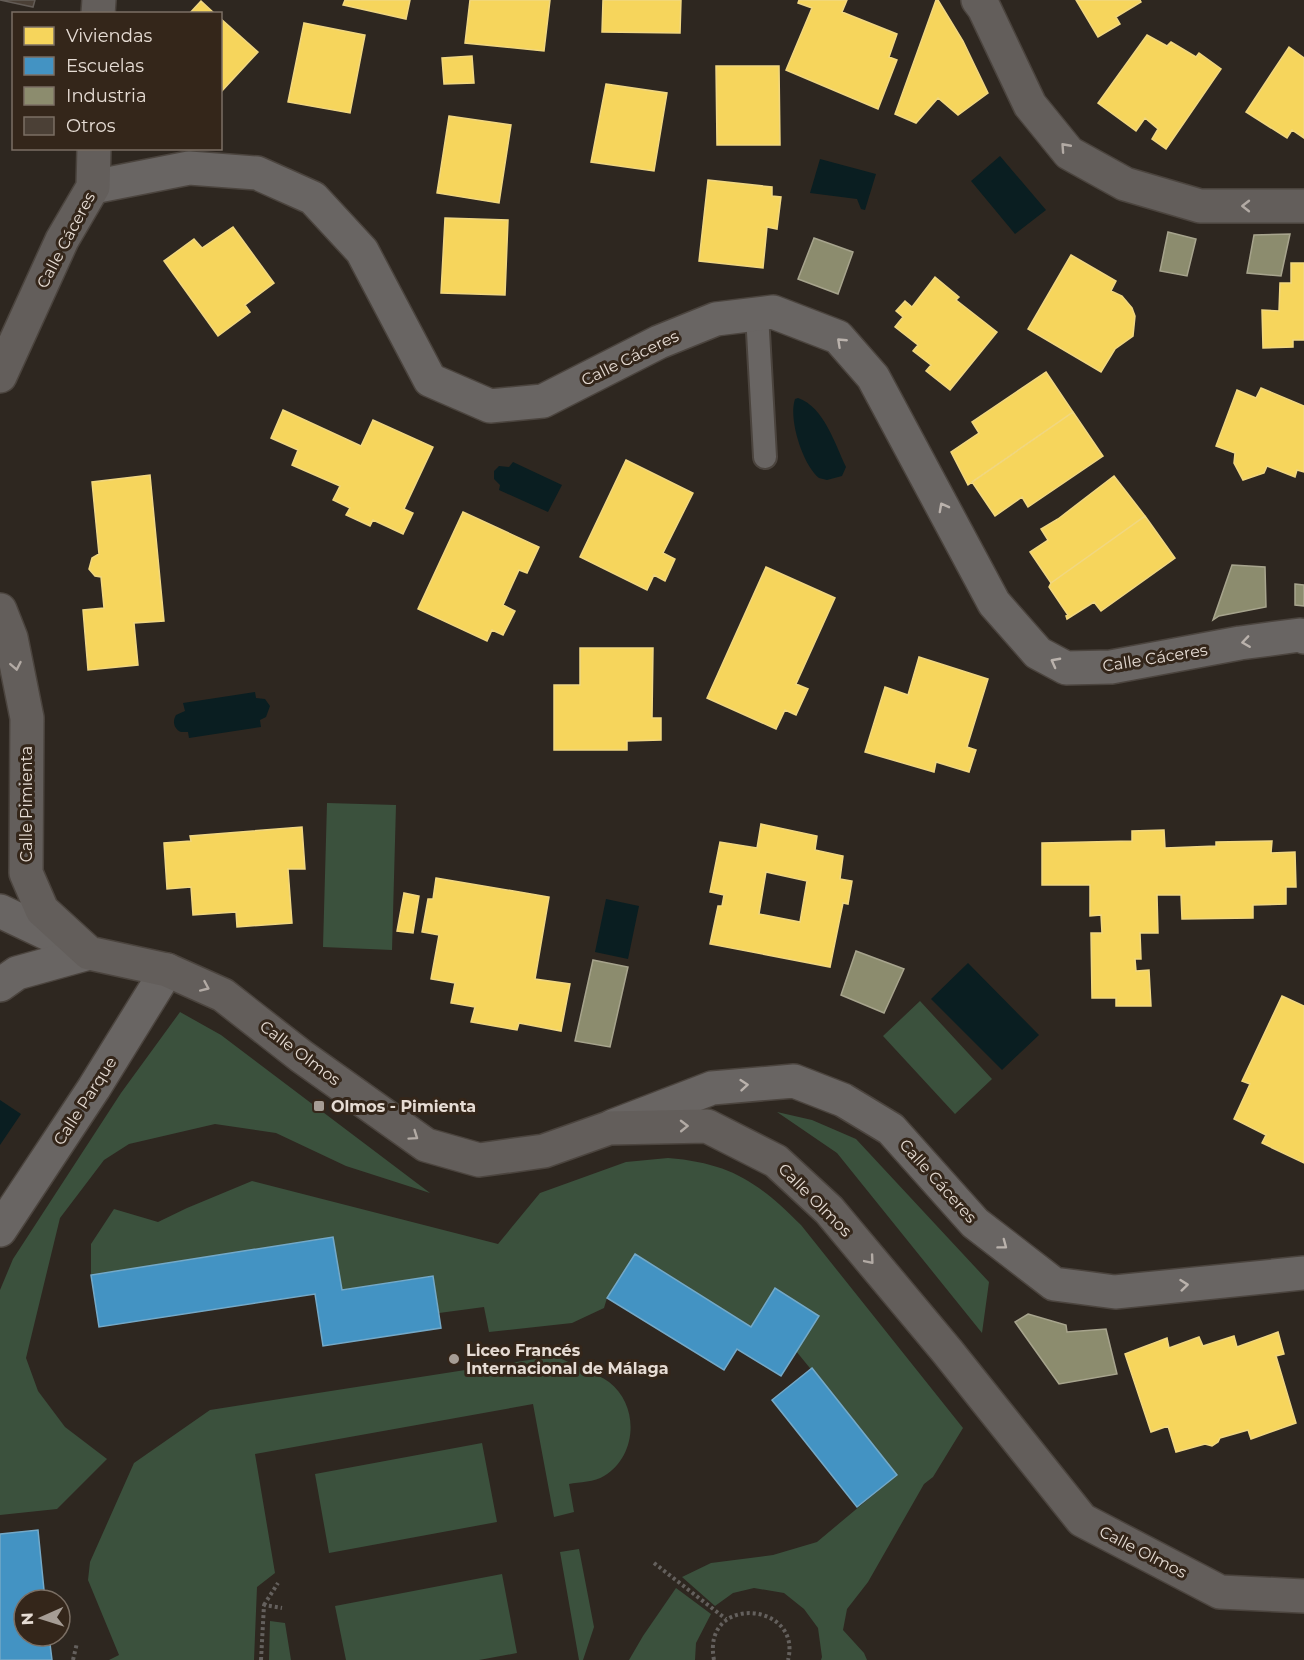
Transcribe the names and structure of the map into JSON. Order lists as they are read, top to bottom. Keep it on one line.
{"streets":{"main road":["Calle Cáceres","Calle Pimienta","Calle Olmos"],"street":["Calle Parque"]},"crossings":[["Calle Cáceres","Calle Olmos"],["Calle Pimienta","Calle Olmos"],["Calle Olmos","Calle Parque"]],"one_way":["Calle Pimienta","Calle Olmos"],"places":{"transit":["Olmos - Pimienta"],"other":["Liceo Francés Internacional de Málaga"]},"legend":["Viviendas","Escuelas","Industria","Otros"],"north":"left"}
